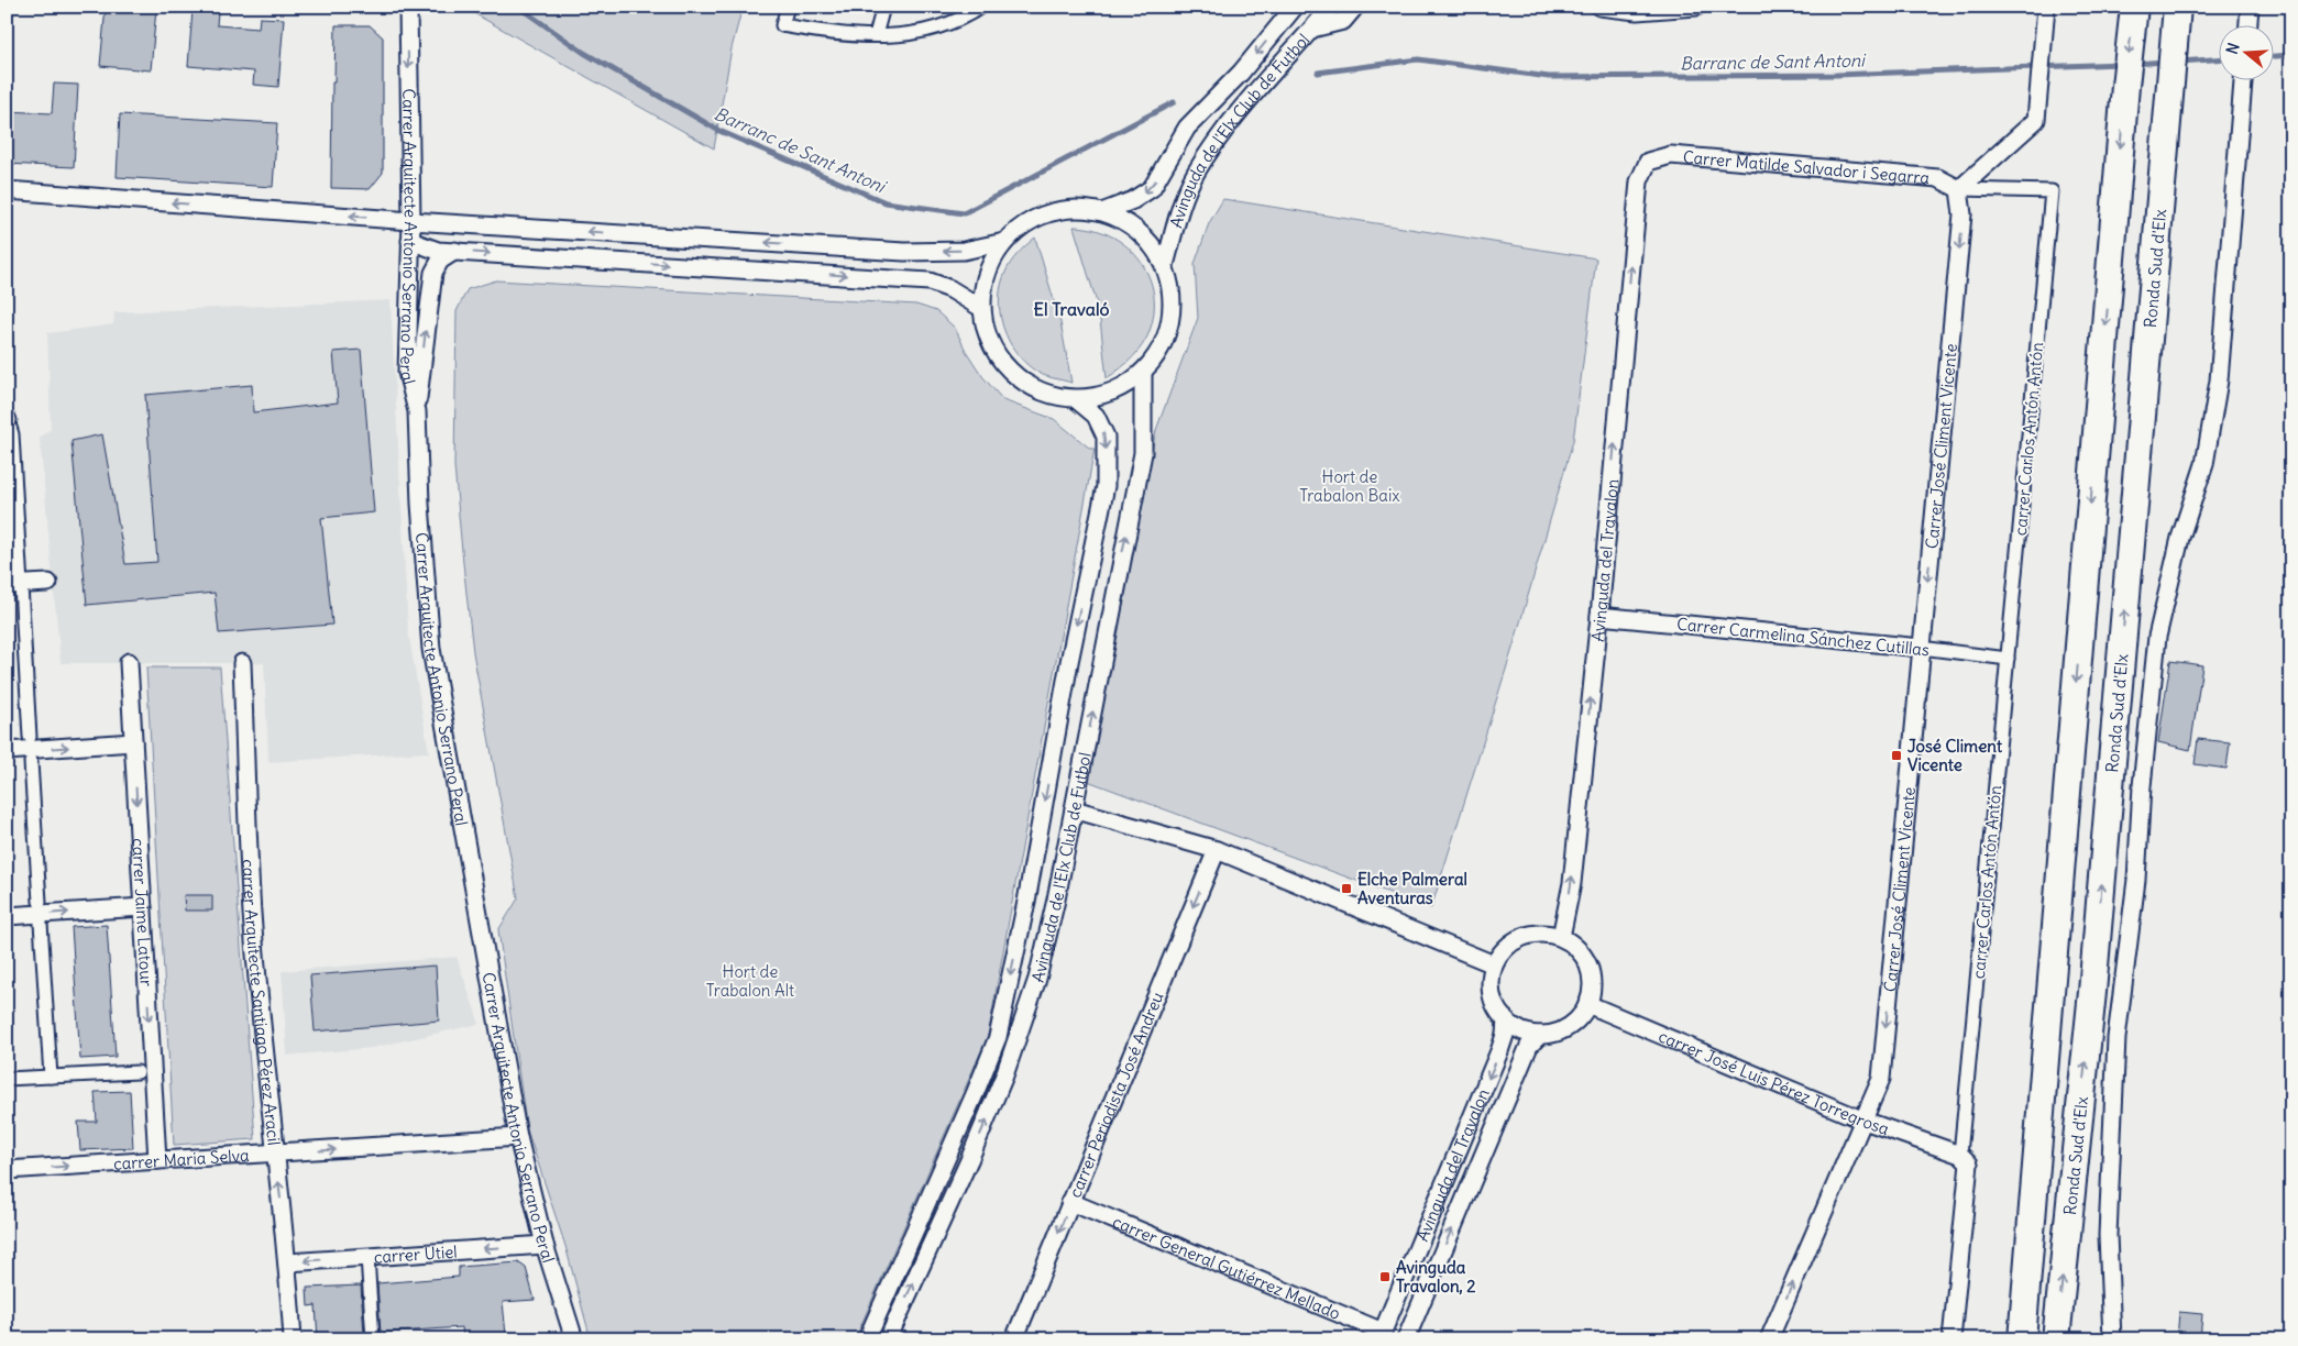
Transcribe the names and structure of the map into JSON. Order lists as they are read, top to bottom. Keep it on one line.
{"streets":{"highway":["Ronda Sud d'Elx"],"street":["Avinguda de l'Elx Club de Futbol","Carrer Matilde Salvador i Segarra","Carrer Arquitecte Antonio Serrano Peral","carrer Carlos Antón Antón","Carrer José Climent Vicente","Avinguda del Travalon","Carrer Carmelina Sánchez Cutillas","carrer Jaime Latour","carrer Arquitecte Santiago Pérez Aracil","carrer José Luis Pérez Torregrosa","carrer Periodista José Andreu","carrer Maria Selva","carrer Utiel","carrer General Gutiérrez Mellado"]},"crossings":[["Carrer Matilde Salvador i Segarra","carrer Carlos Antón Antón"],["Carrer Matilde Salvador i Segarra","Carrer José Climent Vicente"],["Carrer Matilde Salvador i Segarra","Avinguda del Travalon"],["Carrer Arquitecte Antonio Serrano Peral","carrer Maria Selva"],["Carrer Arquitecte Antonio Serrano Peral","carrer Utiel"],["carrer Carlos Antón Antón","Carrer Carmelina Sánchez Cutillas"],["carrer Carlos Antón Antón","carrer José Luis Pérez Torregrosa"],["Carrer José Climent Vicente","Carrer Carmelina Sánchez Cutillas"],["Carrer José Climent Vicente","carrer José Luis Pérez Torregrosa"],["Avinguda del Travalon","Carrer Carmelina Sánchez Cutillas"],["Avinguda del Travalon","carrer José Luis Pérez Torregrosa"],["Avinguda del Travalon","carrer General Gutiérrez Mellado"],["carrer Jaime Latour","carrer Maria Selva"],["carrer Arquitecte Santiago Pérez Aracil","carrer Maria Selva"],["carrer Arquitecte Santiago Pérez Aracil","carrer Utiel"],["carrer Periodista José Andreu","carrer General Gutiérrez Mellado"]],"one_way":["carrer Periodista José Andreu","carrer Utiel"],"districts":["El Travaló"],"water":["Barranc de Sant Antoni"],"parks":["Hort de Trabalon Baix","Hort de Trabalon Alt"],"places":{"transit":["José Climent Vicente","Elche Palmeral Aventuras","Avinguda Travalon, 2"]},"north":"left"}
